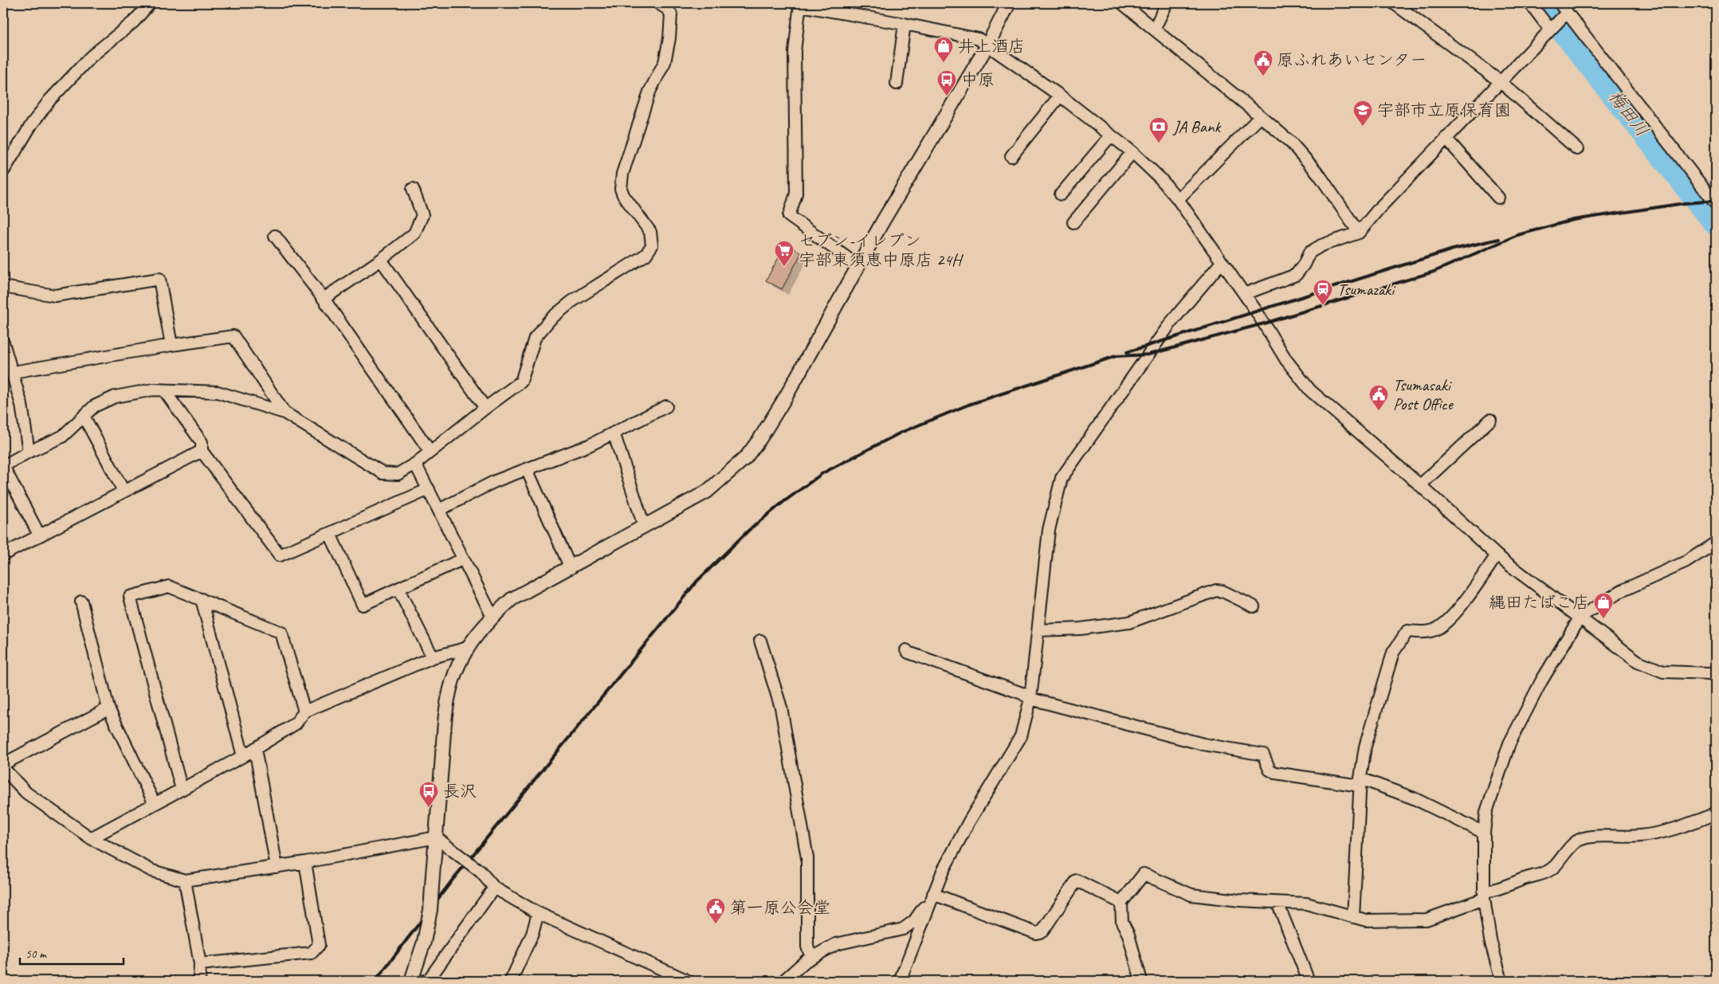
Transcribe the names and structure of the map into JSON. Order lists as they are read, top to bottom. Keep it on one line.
{"water":["梅田川"],"places":{"shop":["井上酒店","縄田たばこ店"],"public building":["原ふれあいセンター","Tsumasaki Post Office","第一原公会堂"],"bus stop":["中原","長沢"],"school or university":["宇部市立原保育園"],"bank":["JA Bank"],"supermarket":["セブン-イレブン 宇部東須恵中原店 24H"],"station":["Tsumazaki"]},"scale_bar":"50 m"}
